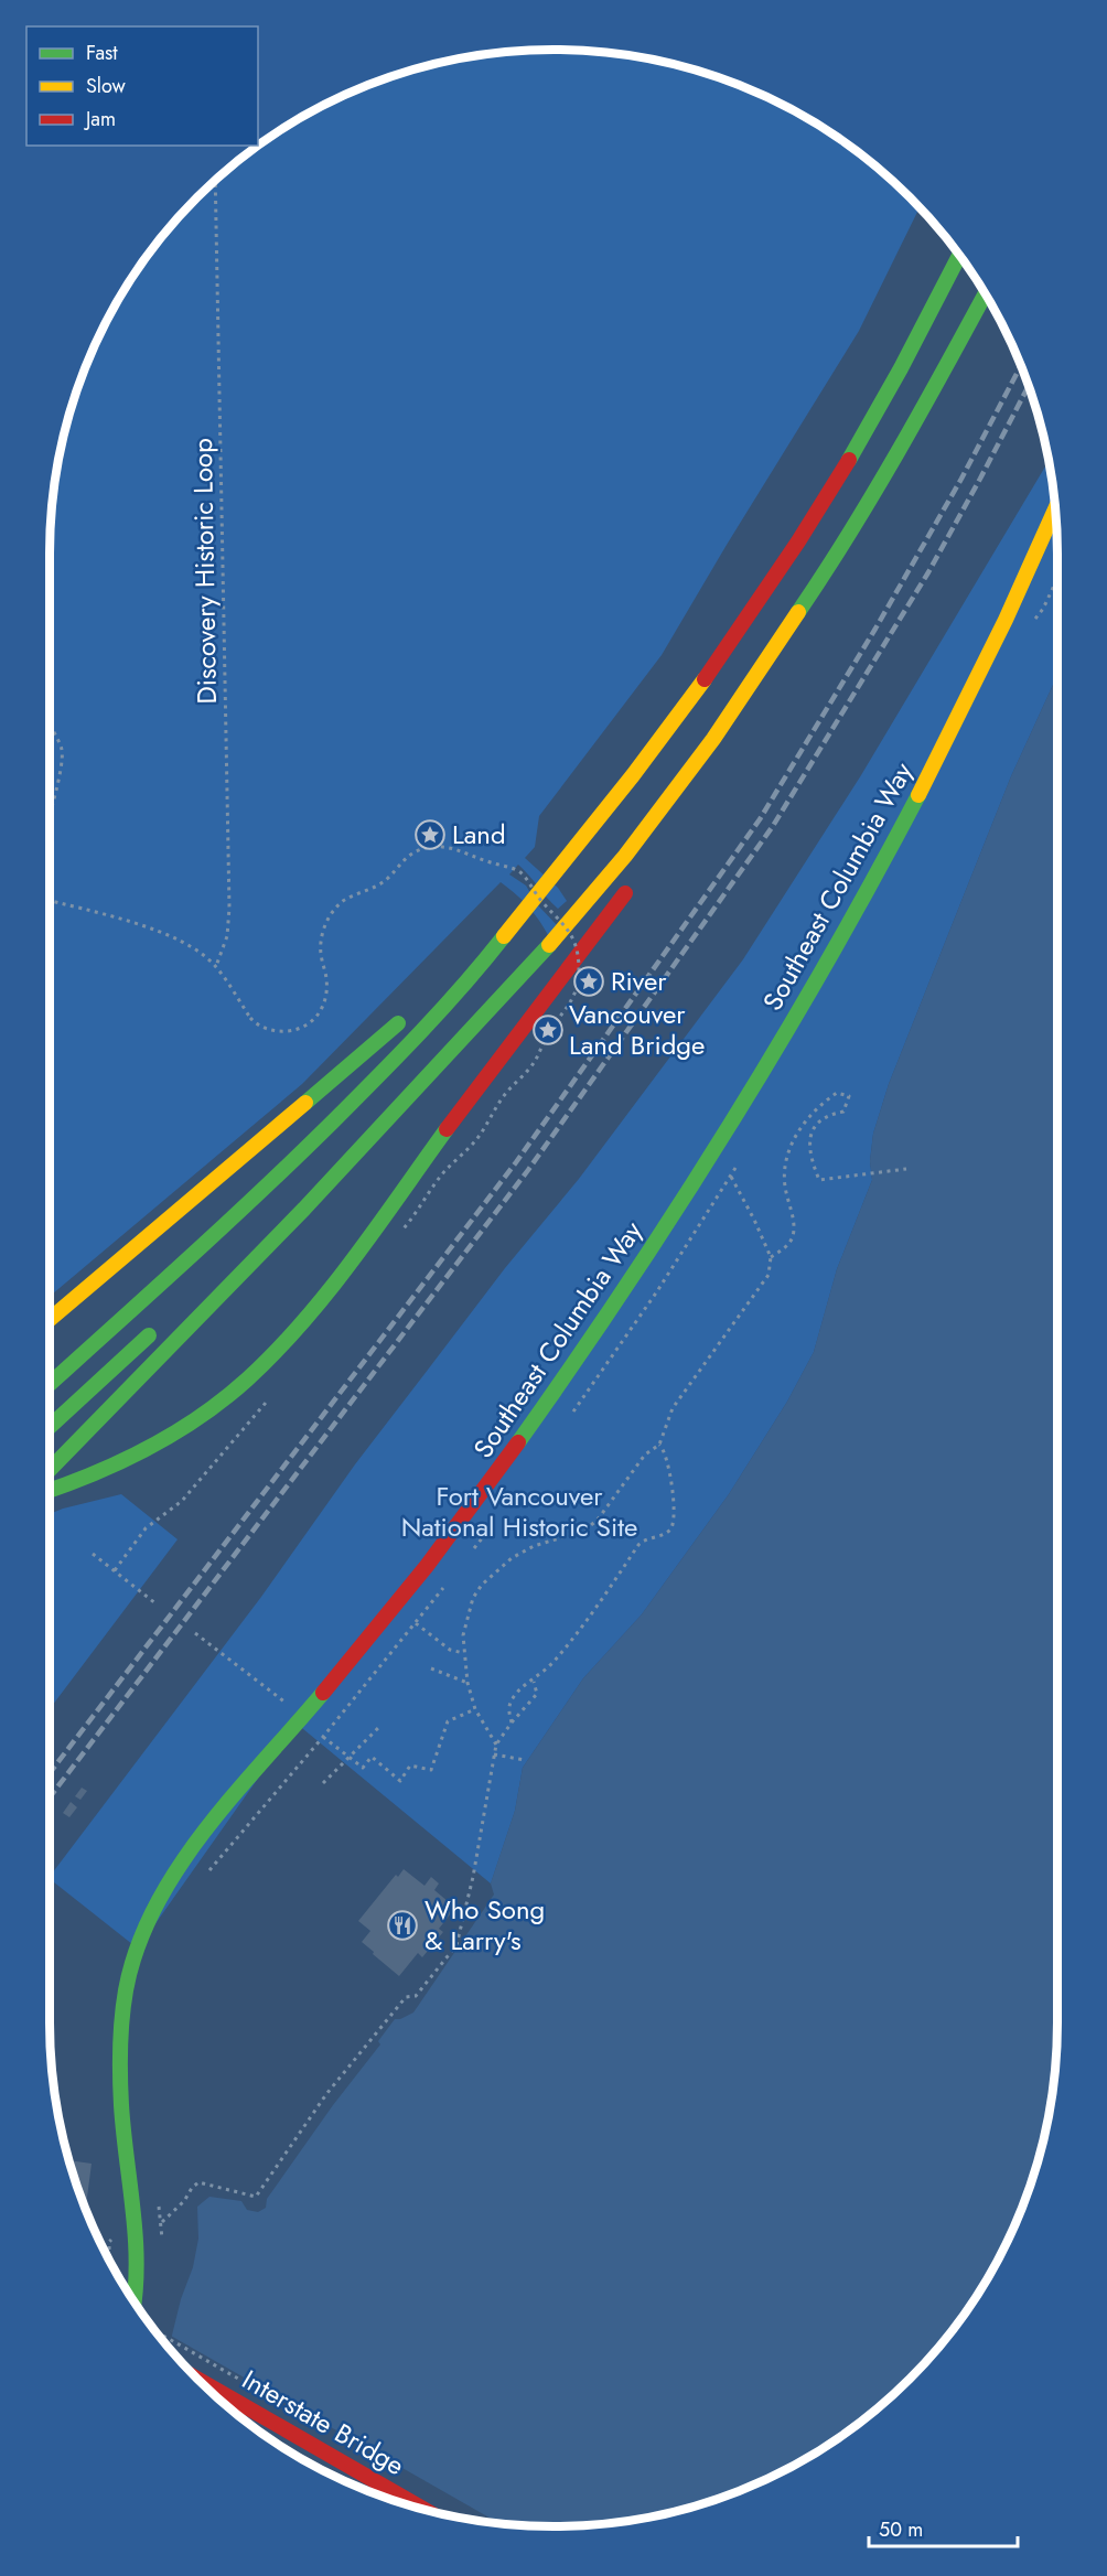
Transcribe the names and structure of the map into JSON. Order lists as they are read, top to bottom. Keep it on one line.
{"streets":{"main road":["Southeast Columbia Way","Interstate Bridge"],"path":["Discovery Historic Loop"]},"parks":["Fort Vancouver National Historic Site"],"places":{"place":["Land","River","Vancouver Land Bridge"],"restaurant":["Who Song & Larry's"]},"legend":["Fast","Slow","Jam"],"scale_bar":"50 m"}
